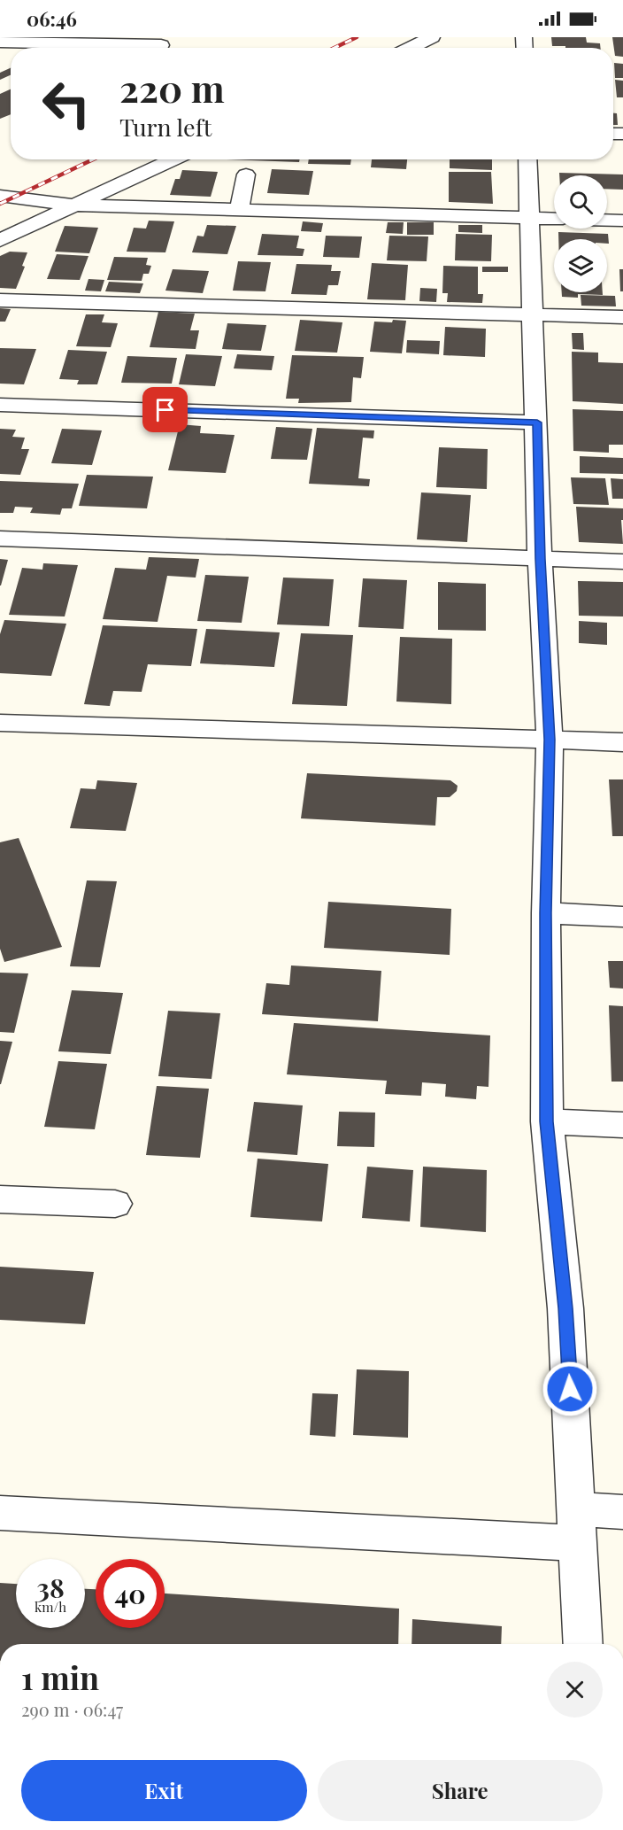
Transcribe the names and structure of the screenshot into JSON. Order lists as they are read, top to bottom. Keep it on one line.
{"page":{"status":"06:46","turn":["220 m","Turn left"],"speed":"38 km/h","limit":"40","heading":["1 min","290 m · 06:47"],"buttons":["Exit","Share"]}}
